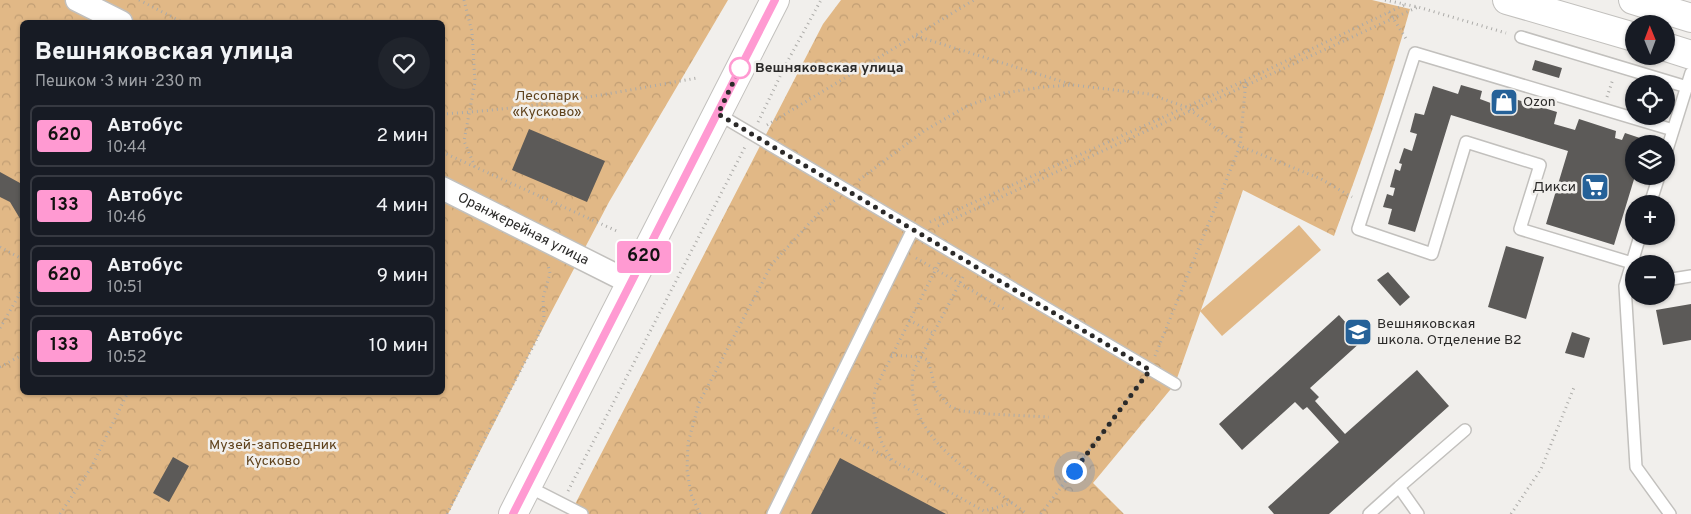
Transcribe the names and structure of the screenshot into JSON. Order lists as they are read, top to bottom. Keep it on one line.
{"streets":{"street":["Оранжерейная улица"]},"parks":["Лесопарк «Кусково»","Музей-заповедник Кусково"],"places":{"other":["Вешняковская улица"],"shop":["Ozon"],"supermarket":["Дикси"],"school or university":["Вешняковская школа. Отделение В2"]},"lines":["bus line 620"],"north":"top","page":{"on_map":"620","map_buttons":["+","−"],"heading":["Вешняковская улица","Пешком · 3 мин · 230 m"],"list":[{"mark":"620","name":"Автобус","note":"10:44","value":"2 мин"},{"mark":"133","name":"Автобус","note":"10:46","value":"4 мин"},{"mark":"620","name":"Автобус","note":"10:51","value":"9 мин"},{"mark":"133","name":"Автобус","note":"10:52","value":"10 мин"}]}}
